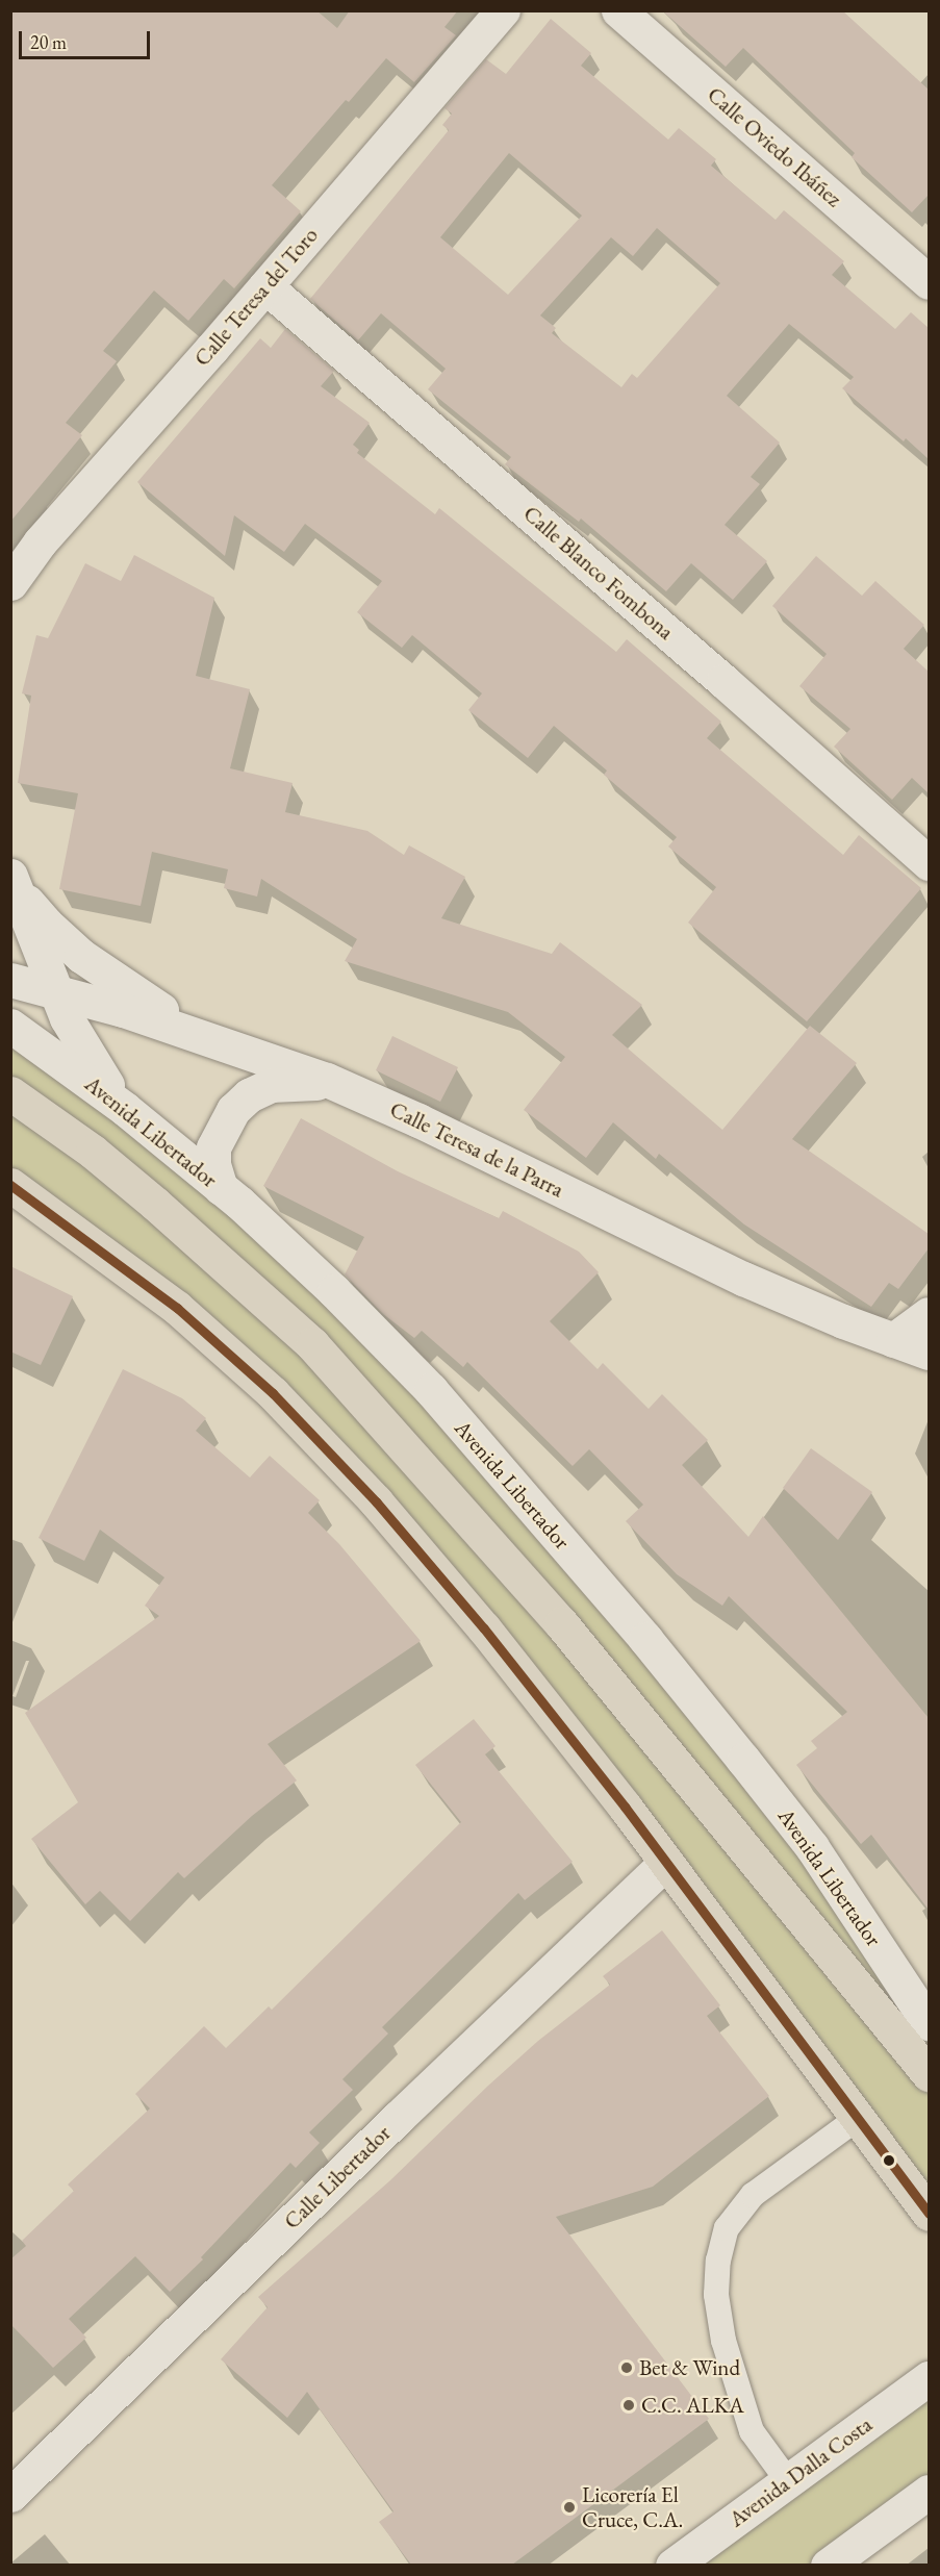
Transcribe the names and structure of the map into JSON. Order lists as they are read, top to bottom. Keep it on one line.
{"streets":{"main road":["Avenida Libertador"],"street":["Calle Oviedo Ibáñez","Calle Teresa del Toro","Calle Blanco Fombona","Calle Teresa de la Parra","Calle Libertador","Avenida Dalla Costa"]},"crossings":[["Calle Teresa del Toro","Calle Blanco Fombona"]],"places":["Bet & Wind","C.C. ALKA","Licorería El Cruce, C.A."],"scale_bar":"20 m"}
